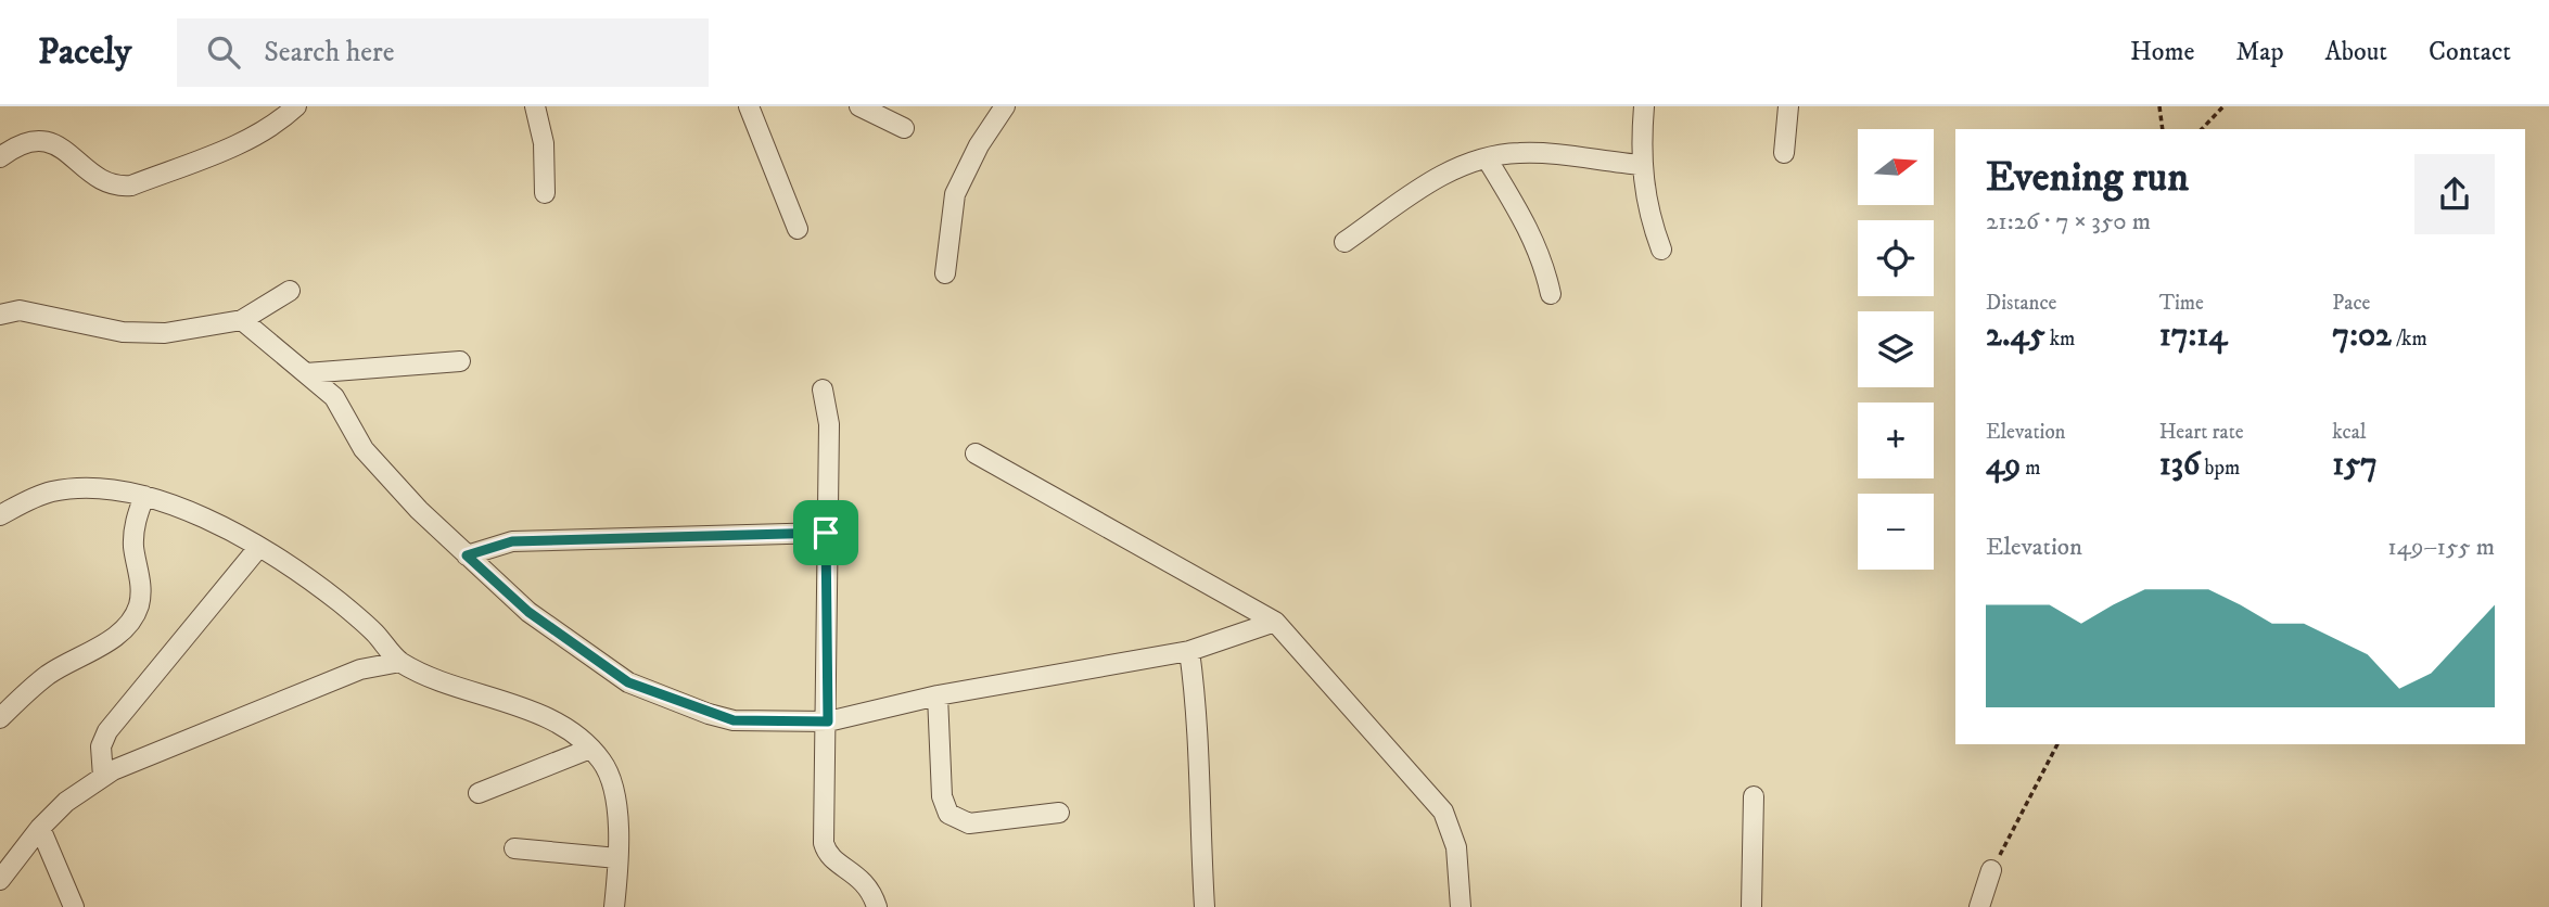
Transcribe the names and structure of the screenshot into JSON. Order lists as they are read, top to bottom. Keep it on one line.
{"north":"right","page":{"header":"Pacely","search":"Search here","nav":["Home","Map","About","Contact"],"map_buttons":["+","−"],"heading":["Evening run","21:26 · 7 × 350 m"],"stats":[["Distance","2.45 km"],["Time","17:14"],["Pace","7:02 /km"],["Elevation","49 m"],["Heart rate","136 bpm"],["kcal","157"]],"chart":["Elevation","149–155 m"]}}
